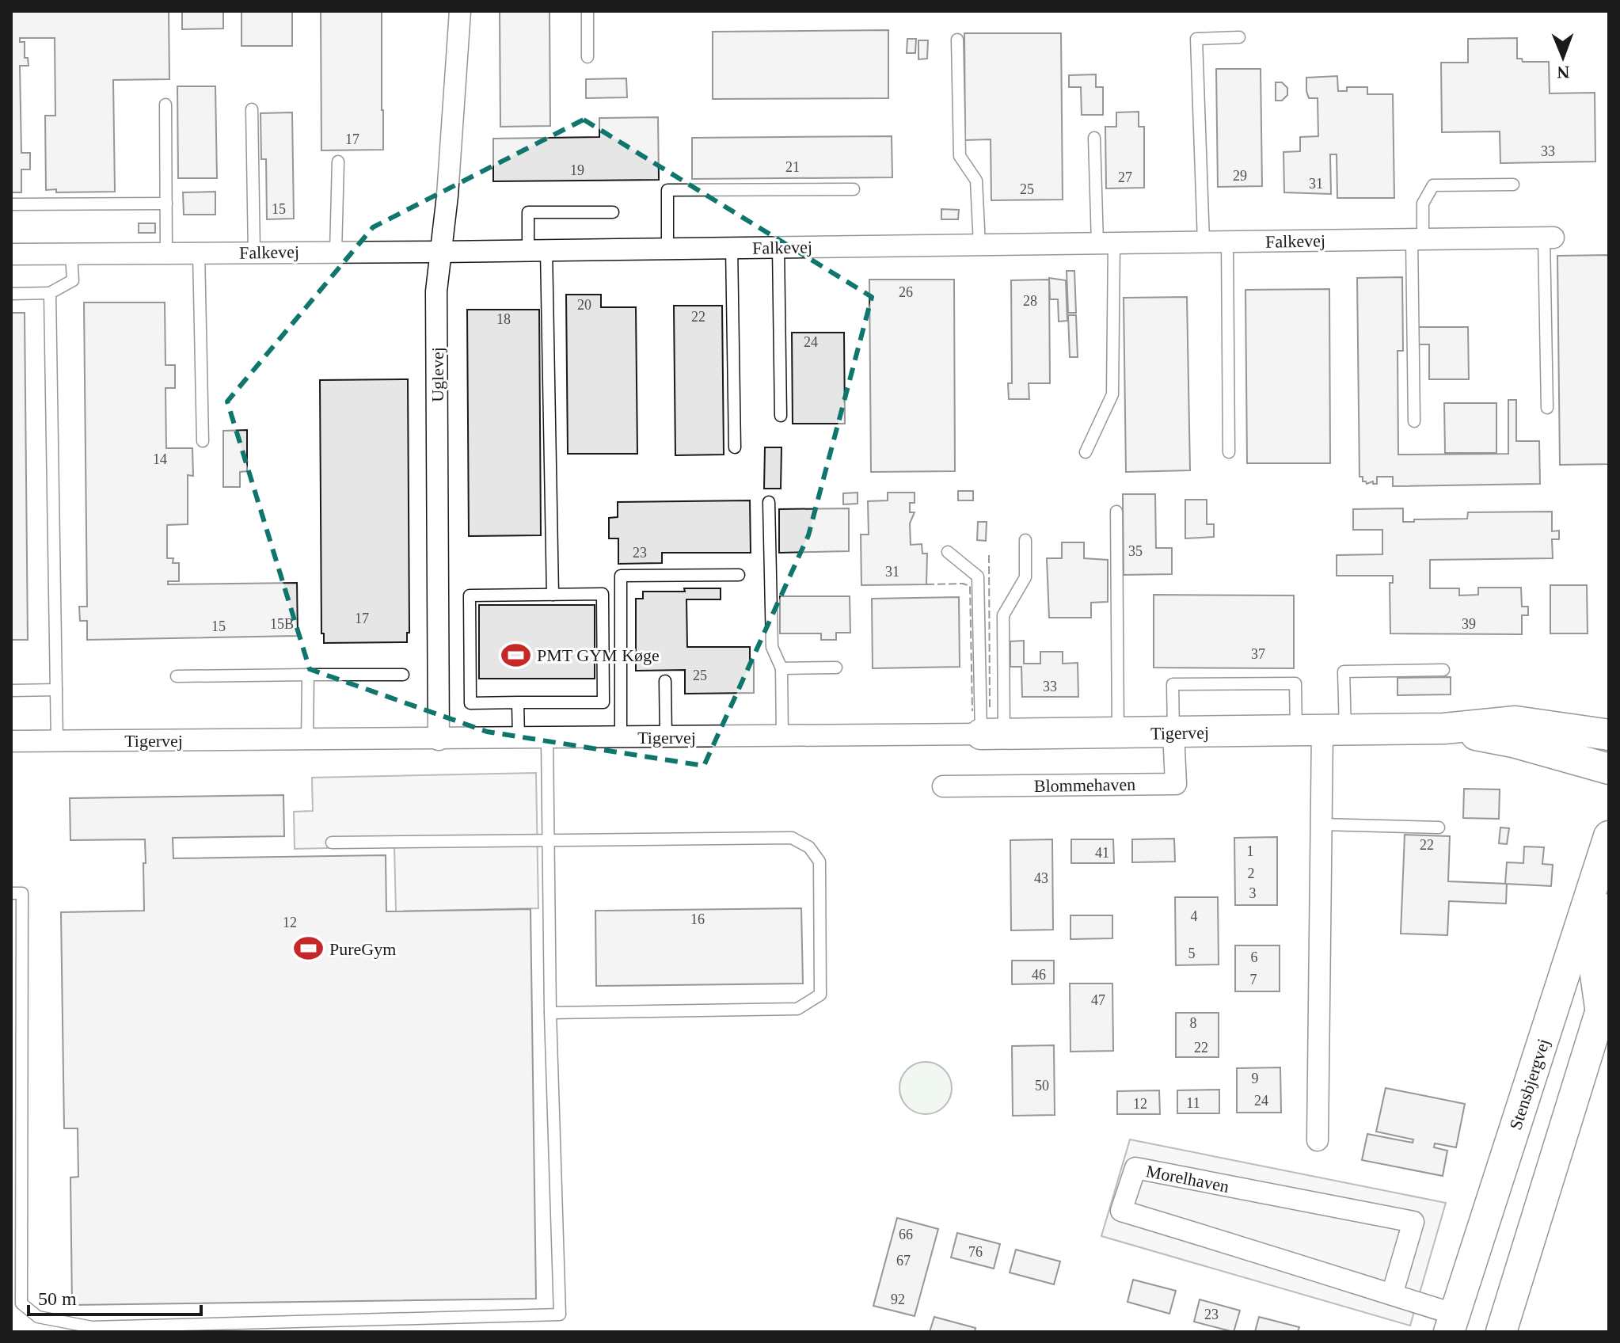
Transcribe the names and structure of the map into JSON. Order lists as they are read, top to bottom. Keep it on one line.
{"streets":{"street":["Falkevej","Uglevej","Tigervej","Blommehaven","Stensbjergvej","Morelhaven"]},"crossings":[["Falkevej","Uglevej"],["Uglevej","Tigervej"],["Tigervej","Blommehaven"],["Stensbjergvej","Morelhaven"]],"places":{"sports":["PMT GYM Køge","PureGym"]},"house_numbers":["17","33","21","19","29","27","31","25","15","26","28","20","22","18","24","14","35","23","31","17","15B","39","15","37","25","33","22","1","41","2","43","3","4","16","12","5","6","46","7","47","8","22","9","50","24","11","12","66","76","67","92","23"],"scale_bar":"50 m","north":"bottom"}
